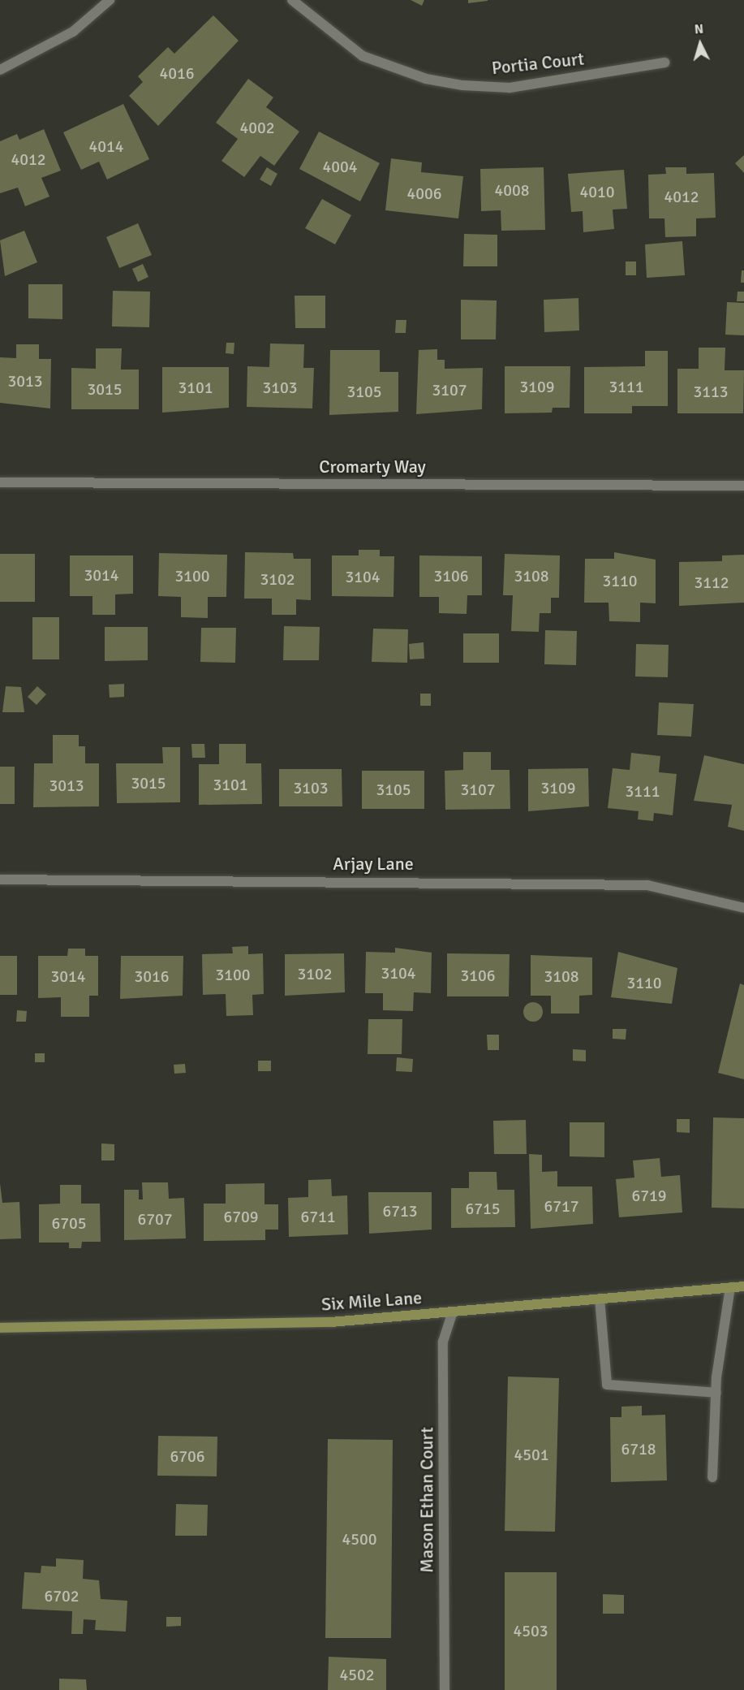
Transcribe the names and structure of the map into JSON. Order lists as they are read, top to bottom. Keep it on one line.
{"streets":{"street":["Portia Court","Cromarty Way","Arjay Lane","Six Mile Lane","Mason Ethan Court"]},"crossings":[["Six Mile Lane","Mason Ethan Court"]],"house_numbers":["4016","4002","4014","4012","4004","4008","4010","4006","4012","3013","3109","3111","3101","3103","3015","3107","3105","3113","3014","3100","3106","3108","3104","3102","3110","3112","3015","3101","3013","3103","3109","3105","3107","3111","3104","3102","3100","3106","3014","3016","3108","3110","6719","6717","6715","6713","6709","6711","6707","6705","6718","4501","6706","4500","6702","4503","4502"],"north":"top"}
